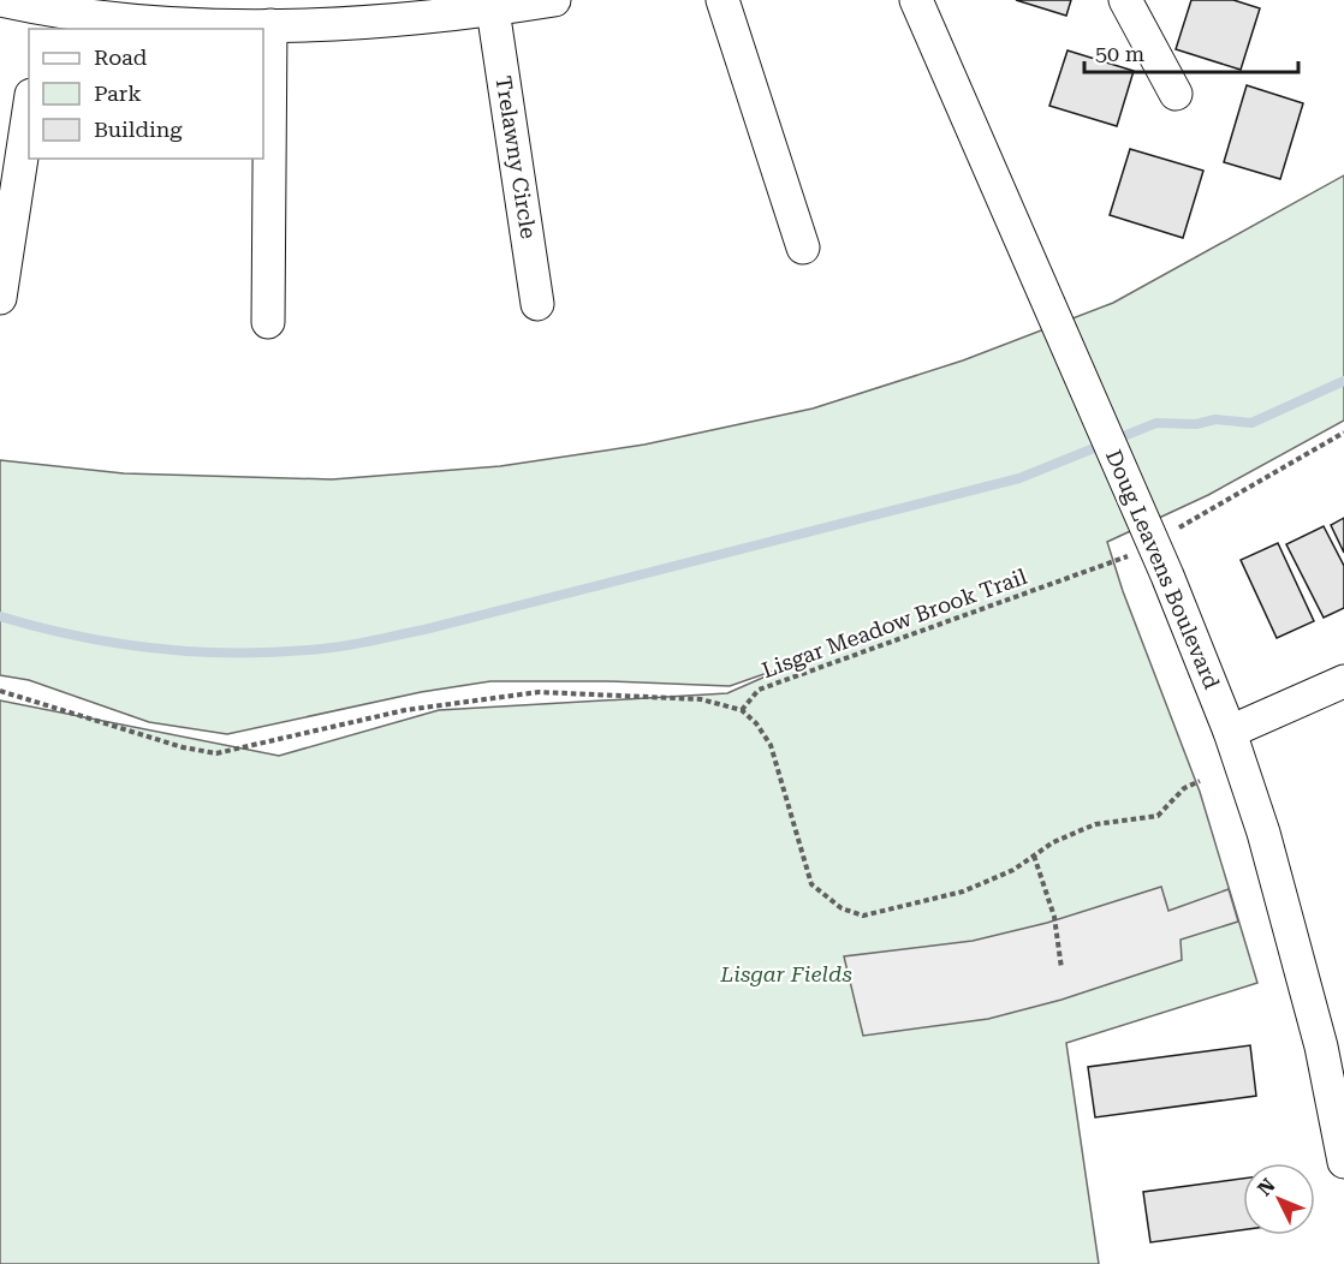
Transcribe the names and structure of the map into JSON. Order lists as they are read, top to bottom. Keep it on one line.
{"streets":{"street":["Trelawny Circle","Doug Leavens Boulevard"],"path":["Lisgar Meadow Brook Trail"]},"parks":["Lisgar Fields"],"legend":["Road","Park","Building"],"scale_bar":"50 m","north":"top left"}
